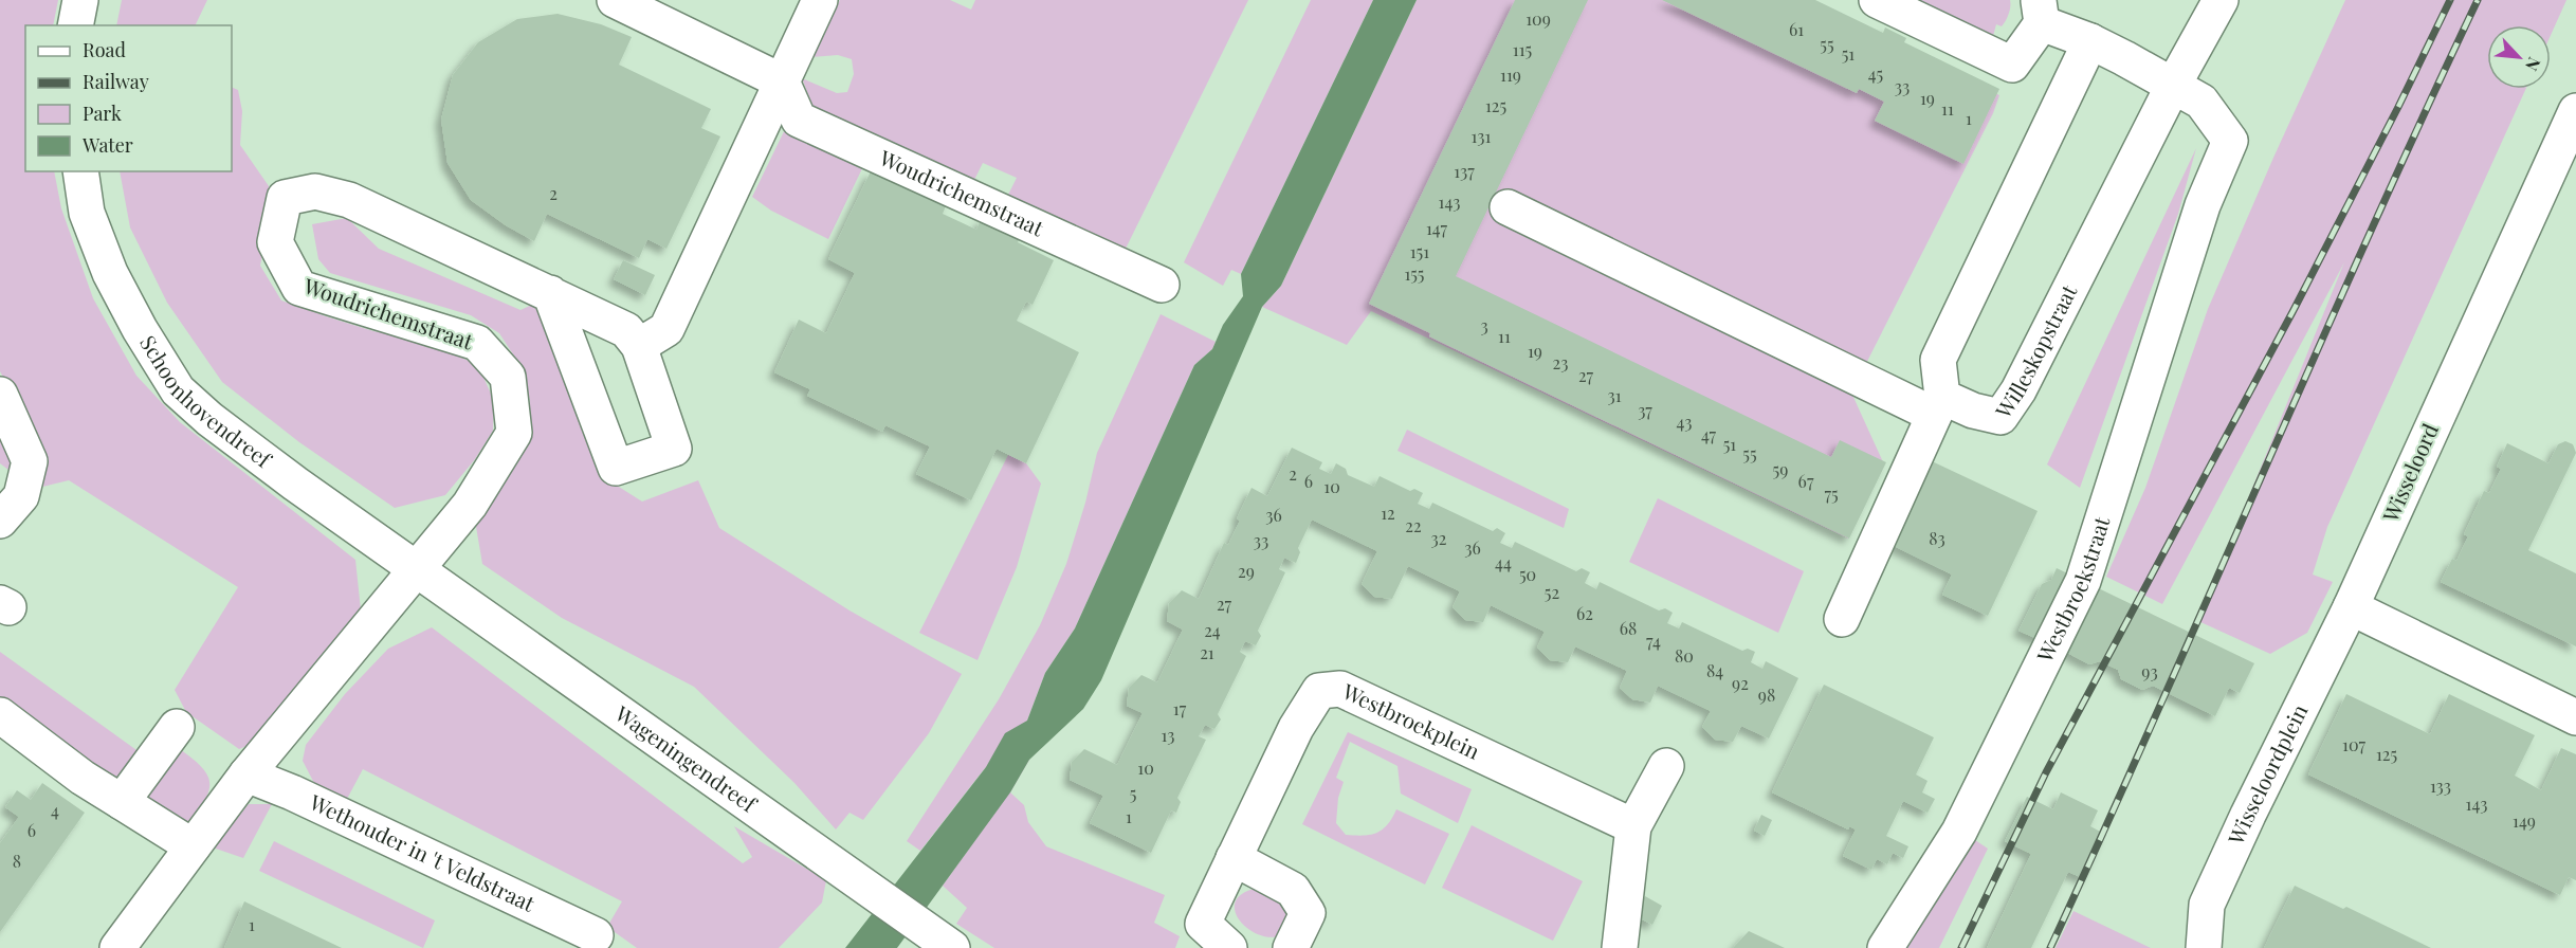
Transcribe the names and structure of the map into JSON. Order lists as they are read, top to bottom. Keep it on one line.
{"streets":{"street":["Woudrichemstraat","Willeskopstraat","Schoonhovendreef","Wisseloord","Westbroekstraat","Westbroekplein","Wageningendreef","Wisseloordplein","Wethouder in 't Veldstraat"]},"crossings":[["Woudrichemstraat","Schoonhovendreef"],["Woudrichemstraat","Wageningendreef"],["Willeskopstraat","Westbroekstraat"],["Schoonhovendreef","Wageningendreef"],["Wisseloord","Wisseloordplein"]],"house_numbers":["109","61","55","115","51","45","119","33","19","125","11","1","131","137","2","143","147","151","155","3","11","19","23","27","31","37","43","47","51","55","59","2","6","67","10","75","12","36","22","32","83","33","36","44","29","50","52","27","62","68","24","74","21","80","84","93","92","98","17","13","107","125","10","133","5","143","4","1","149","6","8","1"],"legend":["Road","Railway","Park","Water"],"north":"bottom right"}
